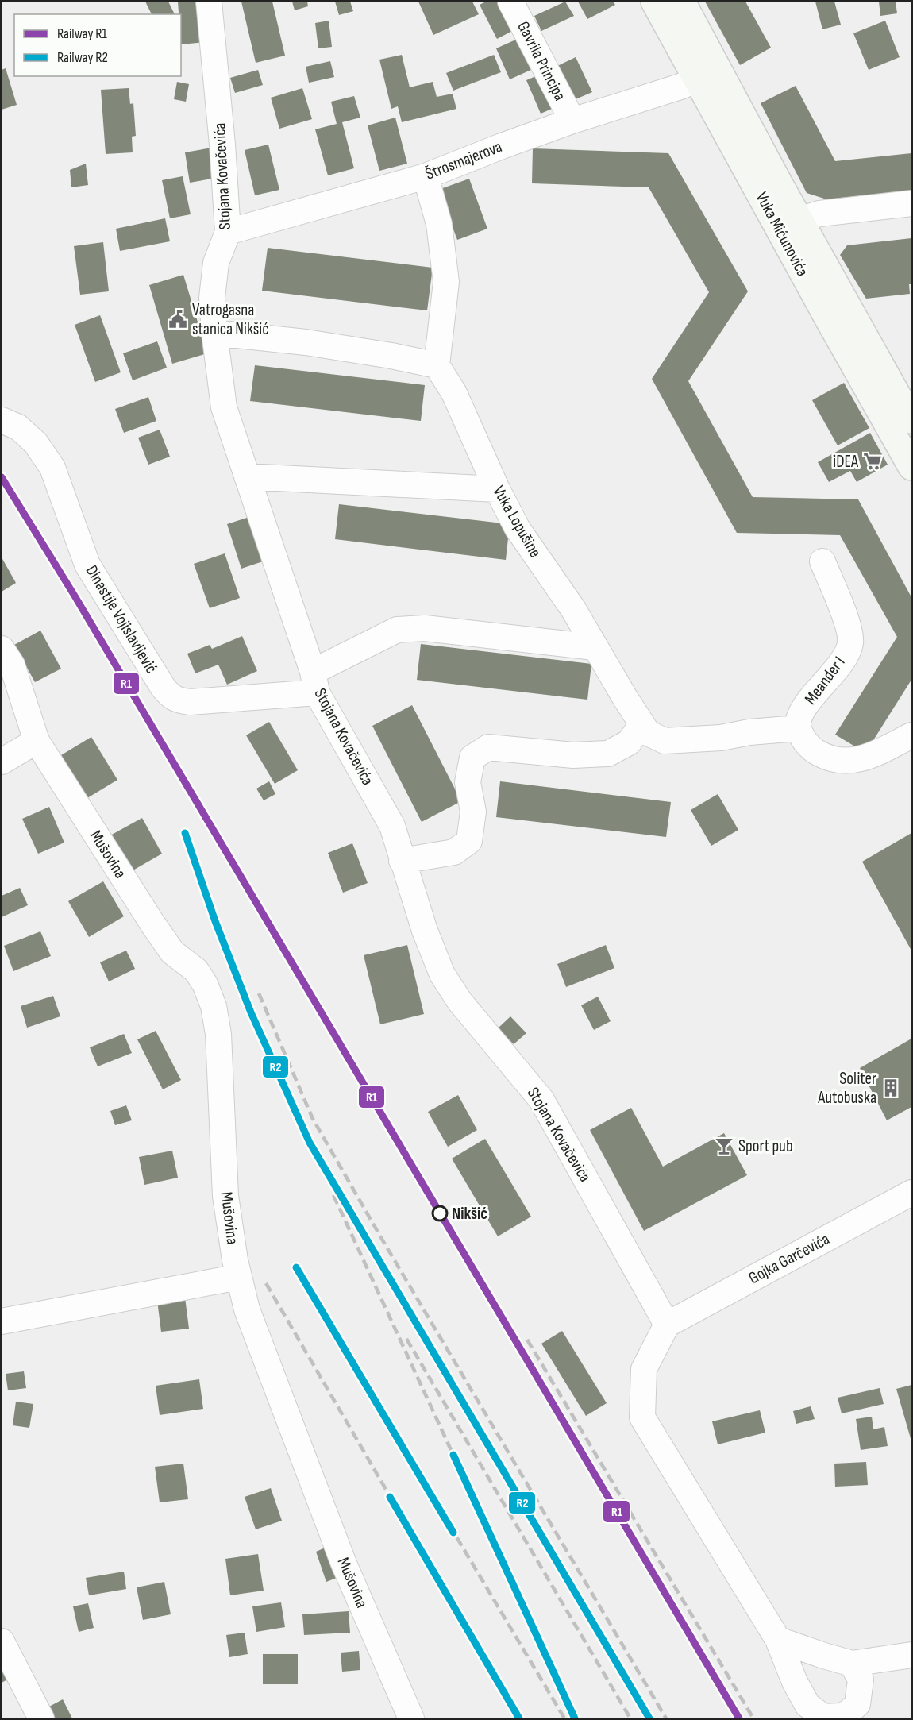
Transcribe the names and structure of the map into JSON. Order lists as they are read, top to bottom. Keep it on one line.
{"streets":{"main road":["Vuka Mićunovića"],"street":["Gavrila Principa","Štrosmajerova","Stojana Kovačevića","Vuka Lopušine","Dinastije Vojislavljević","Meander I","Mušovina","Gojka Garčevića"]},"crossings":[["Gavrila Principa","Štrosmajerova"],["Štrosmajerova","Stojana Kovačevića"],["Štrosmajerova","Vuka Mićunovića"],["Stojana Kovačevića","Dinastije Vojislavljević"],["Stojana Kovačevića","Gojka Garčevića"],["Vuka Lopušine","Meander I"]],"places":{"public building":["Vatrogasna stanica Nikšić"],"supermarket":["iDEA"],"building":["Soliter Autobuska"],"bar":["Sport pub"],"other":["Nikšić"]},"lines":["rail line R1","rail line R2"],"legend":["Railway R1","Railway R2"]}
